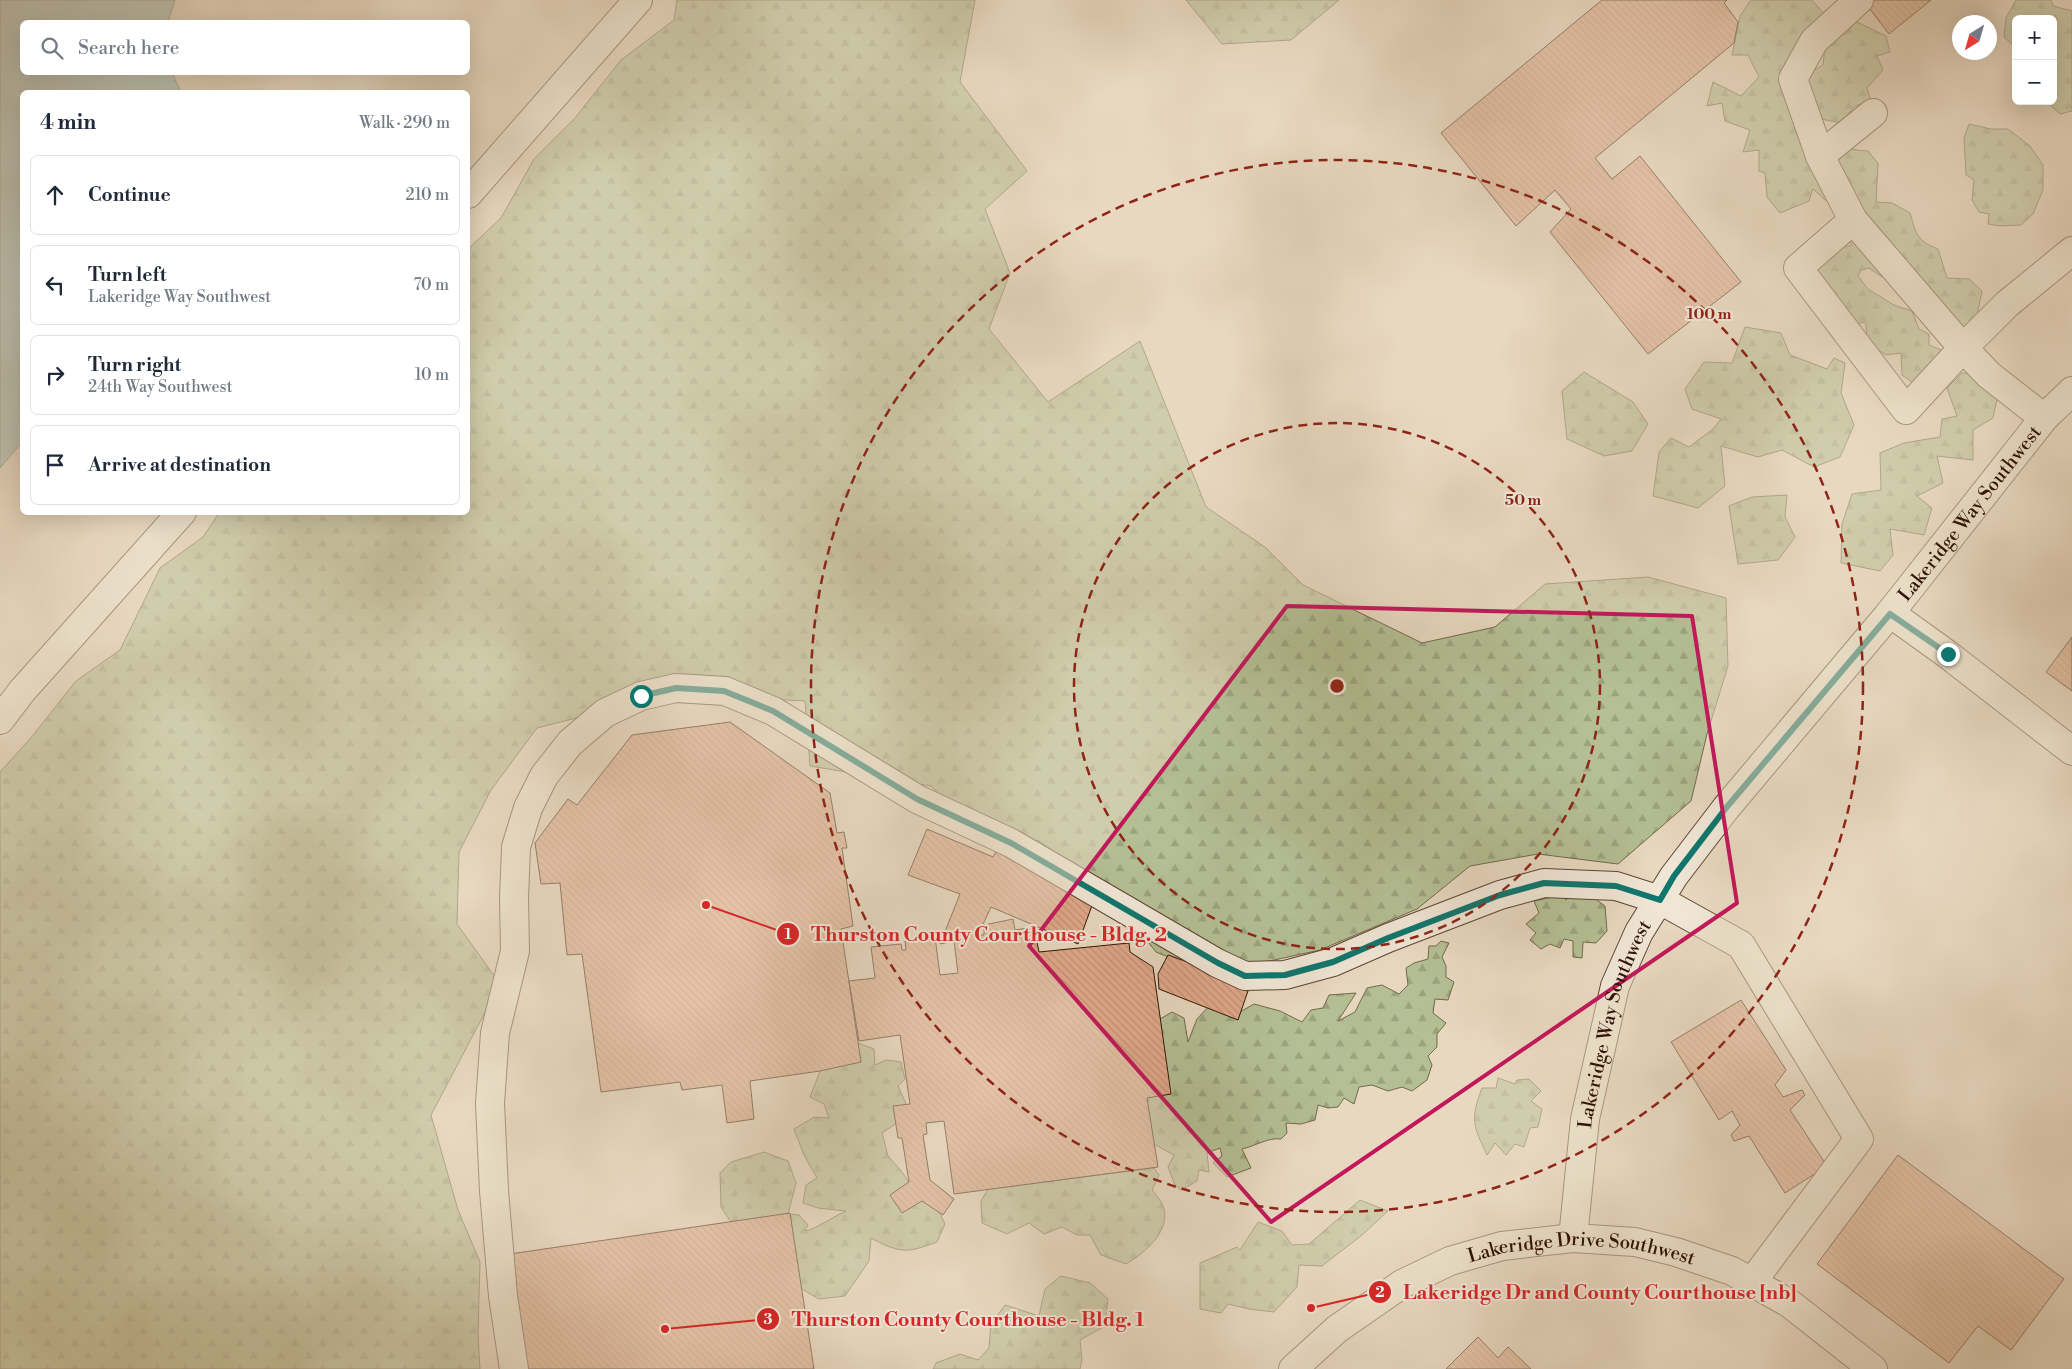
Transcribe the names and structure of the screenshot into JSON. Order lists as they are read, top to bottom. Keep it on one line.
{"streets":{"street":["Lakeridge Way Southwest","Lakeridge Drive Southwest"]},"crossings":[["Lakeridge Way Southwest","Lakeridge Drive Southwest"]],"places":["Thurston County Courthouse - Bldg. 2","Lakeridge Dr and County Courthouse [nb]","Thurston County Courthouse - Bldg. 1"],"north":"bottom left","page":{"map_buttons":["+","−"],"search":"Search here","heading":["4 min","Walk · 290 m"],"list":[["Continue","210 m"],["Turn left","Lakeridge Way Southwest","70 m"],["Turn right","24th Way Southwest","10 m"],"Arrive at destination"]},"rings":["100 m","50 m"]}
